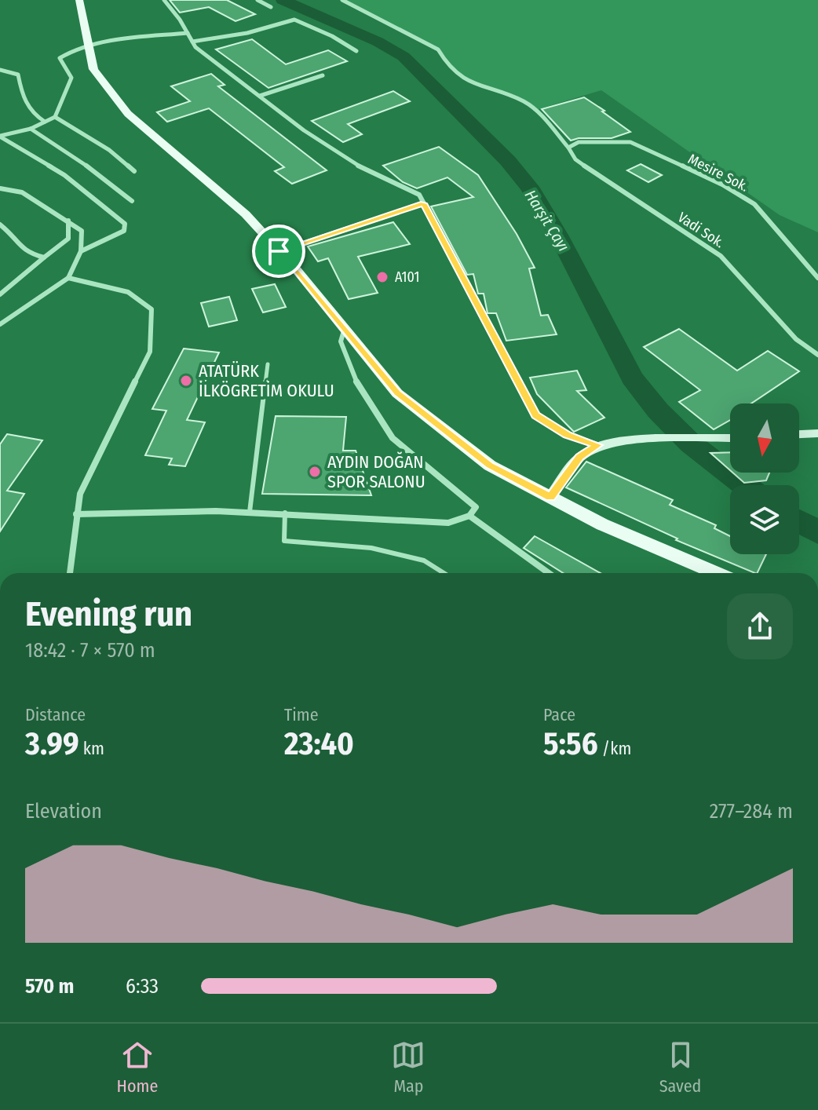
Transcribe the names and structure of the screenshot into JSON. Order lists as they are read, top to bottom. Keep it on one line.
{"streets":{"street":["Mesire Sok.","Vadi Sok."]},"crossings":[["Mesire Sok.","Vadi Sok."]],"water":["Harşit Çayı"],"places":["A101","ATATÜRK İLKÖGRETİM OKULU","AYDIN DOĞAN SPOR SALONU"],"north":"bottom","page":{"heading":["Evening run","18:42 · 7 × 570 m"],"stats":[["Distance","3.99 km"],["Time","23:40"],["Pace","5:56 /km"]],"chart":["Elevation","277–284 m"],"list":[{"name":"570 m","note":"6:33"}],"tabs":["Home","Map","Saved"]}}
